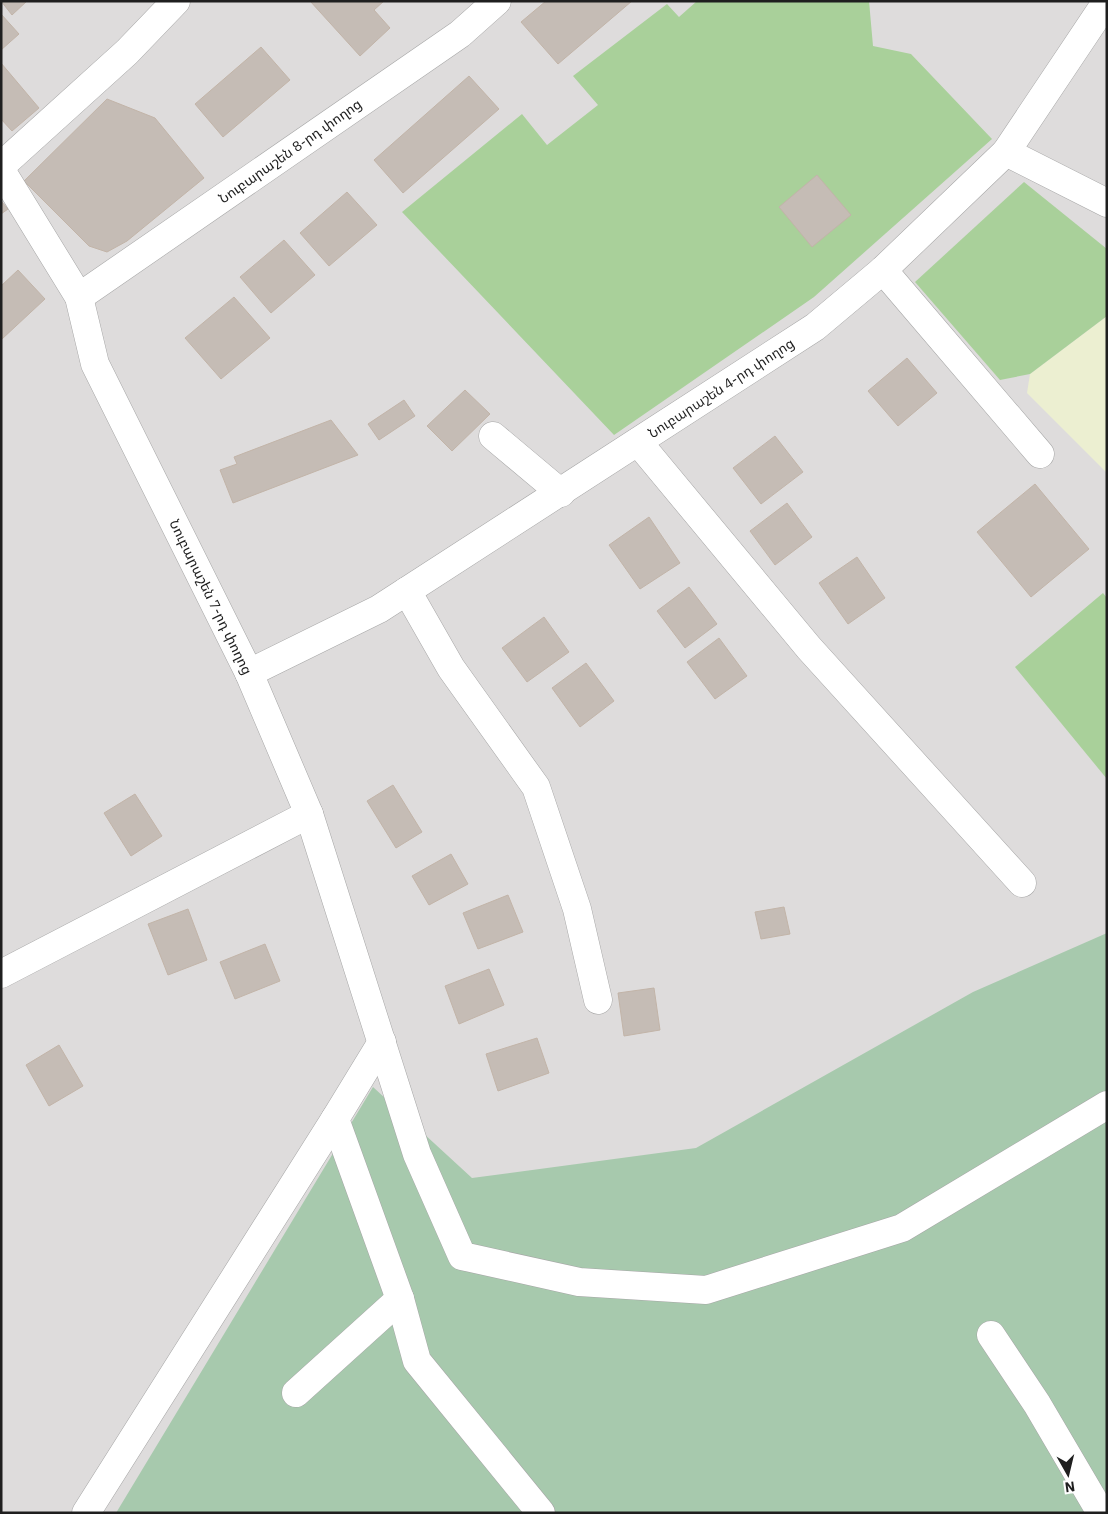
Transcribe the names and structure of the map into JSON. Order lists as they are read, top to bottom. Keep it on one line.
{"streets":{"street":["Նուբարաշեն 8-րդ փողոց","Նուբարաշեն 4-րդ փողոց","Նուբարաշեն 7-րդ փողոց"]},"crossings":[["Նուբարաշեն 8-րդ փողոց","Նուբարաշեն 7-րդ փողոց"],["Նուբարաշեն 4-րդ փողոց","Նուբարաշեն 7-րդ փողոց"]],"north":"bottom"}
